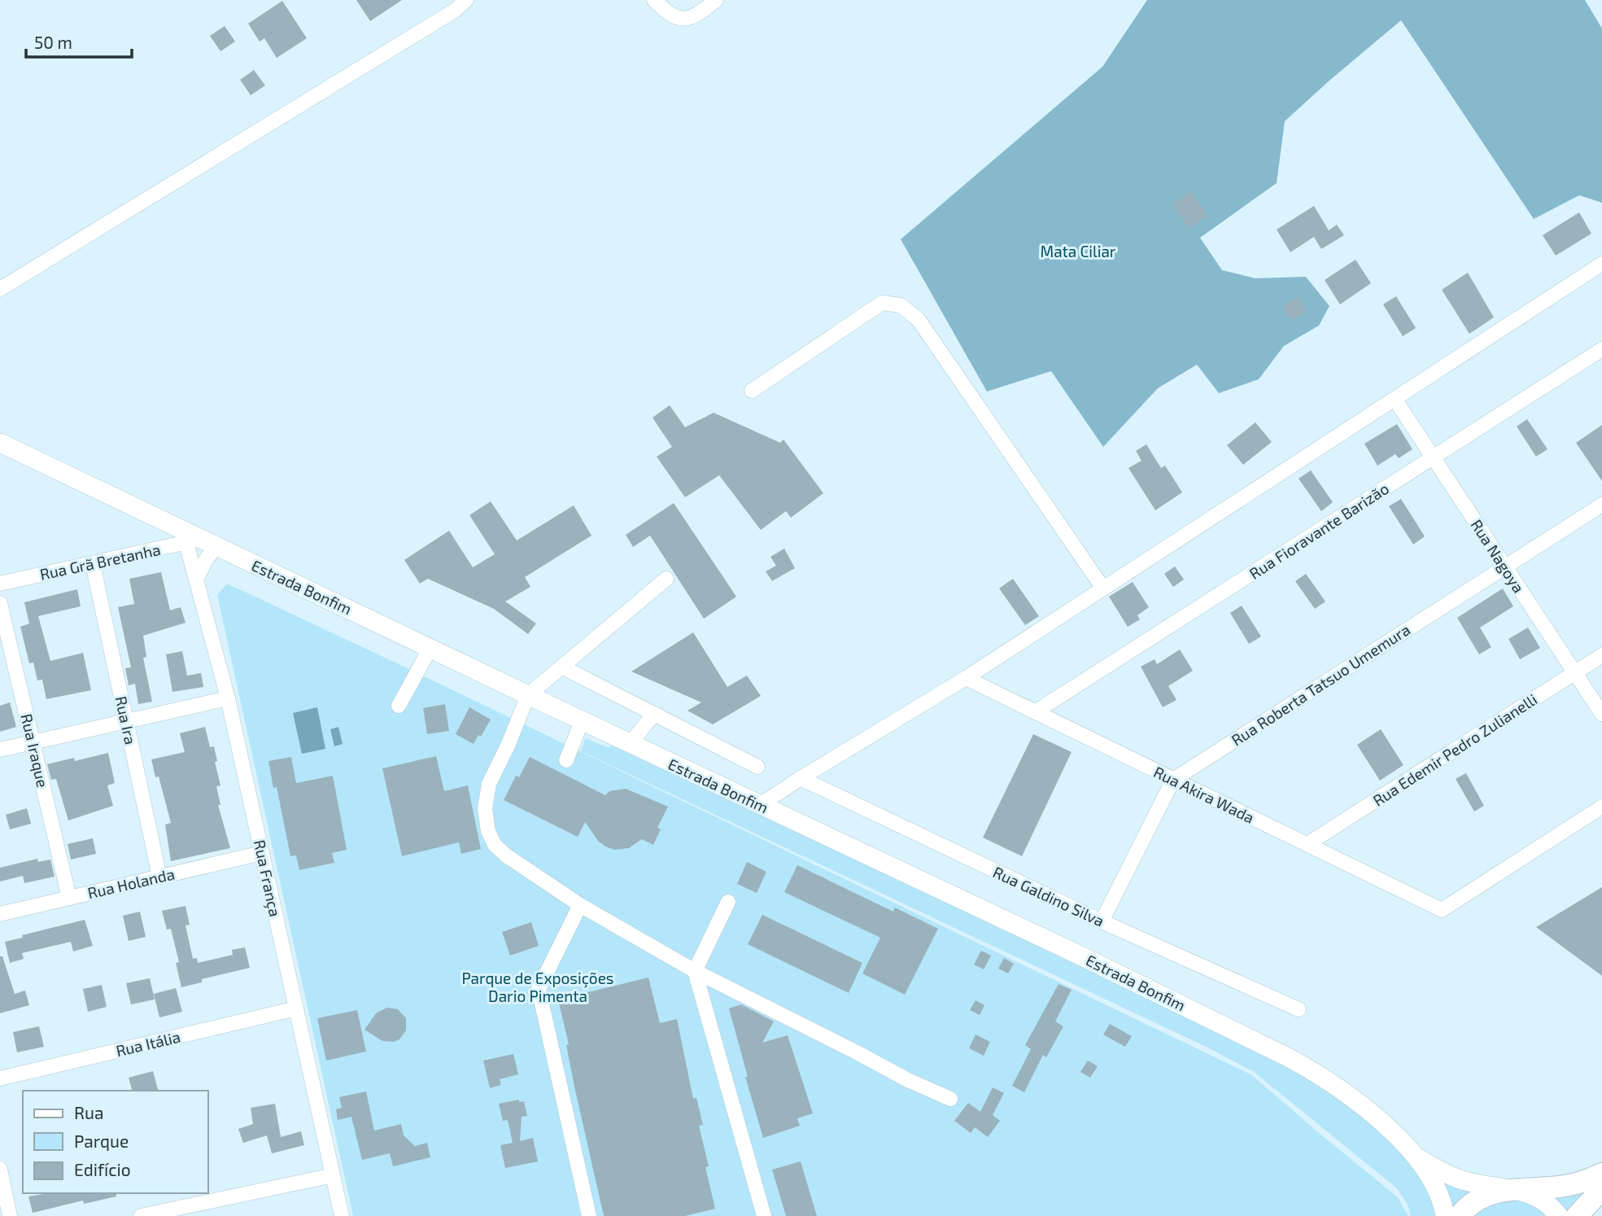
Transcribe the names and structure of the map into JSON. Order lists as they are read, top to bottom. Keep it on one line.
{"streets":{"main road":["Estrada Bonfim"],"street":["Rua Fioravante Barizão","Rua Nagoya","Rua Grã Bretanha","Rua Roberta Tatsuo Umemura","Rua Ira","Rua Edemir Pedro Zulianelli","Rua Iraque","Rua Akira Wada","Rua França","Rua Holanda","Rua Galdino Silva","Rua Itália"]},"crossings":[["Rua Fioravante Barizão","Rua Nagoya"],["Rua Fioravante Barizão","Rua Akira Wada"],["Rua Nagoya","Rua Roberta Tatsuo Umemura"],["Rua Nagoya","Rua Edemir Pedro Zulianelli"],["Rua Grã Bretanha","Estrada Bonfim"],["Rua Grã Bretanha","Rua Ira"],["Rua Grã Bretanha","Rua França"],["Estrada Bonfim","Rua França"],["Rua Roberta Tatsuo Umemura","Rua Akira Wada"],["Rua Roberta Tatsuo Umemura","Rua Galdino Silva"],["Rua Ira","Rua Holanda"],["Rua Edemir Pedro Zulianelli","Rua Akira Wada"],["Rua Iraque","Rua Holanda"],["Rua França","Rua Holanda"],["Rua França","Rua Itália"]],"parks":["Mata Ciliar","Parque de Exposições Dario Pimenta"],"legend":["Rua","Parque","Edifício"],"scale_bar":"50 m"}
